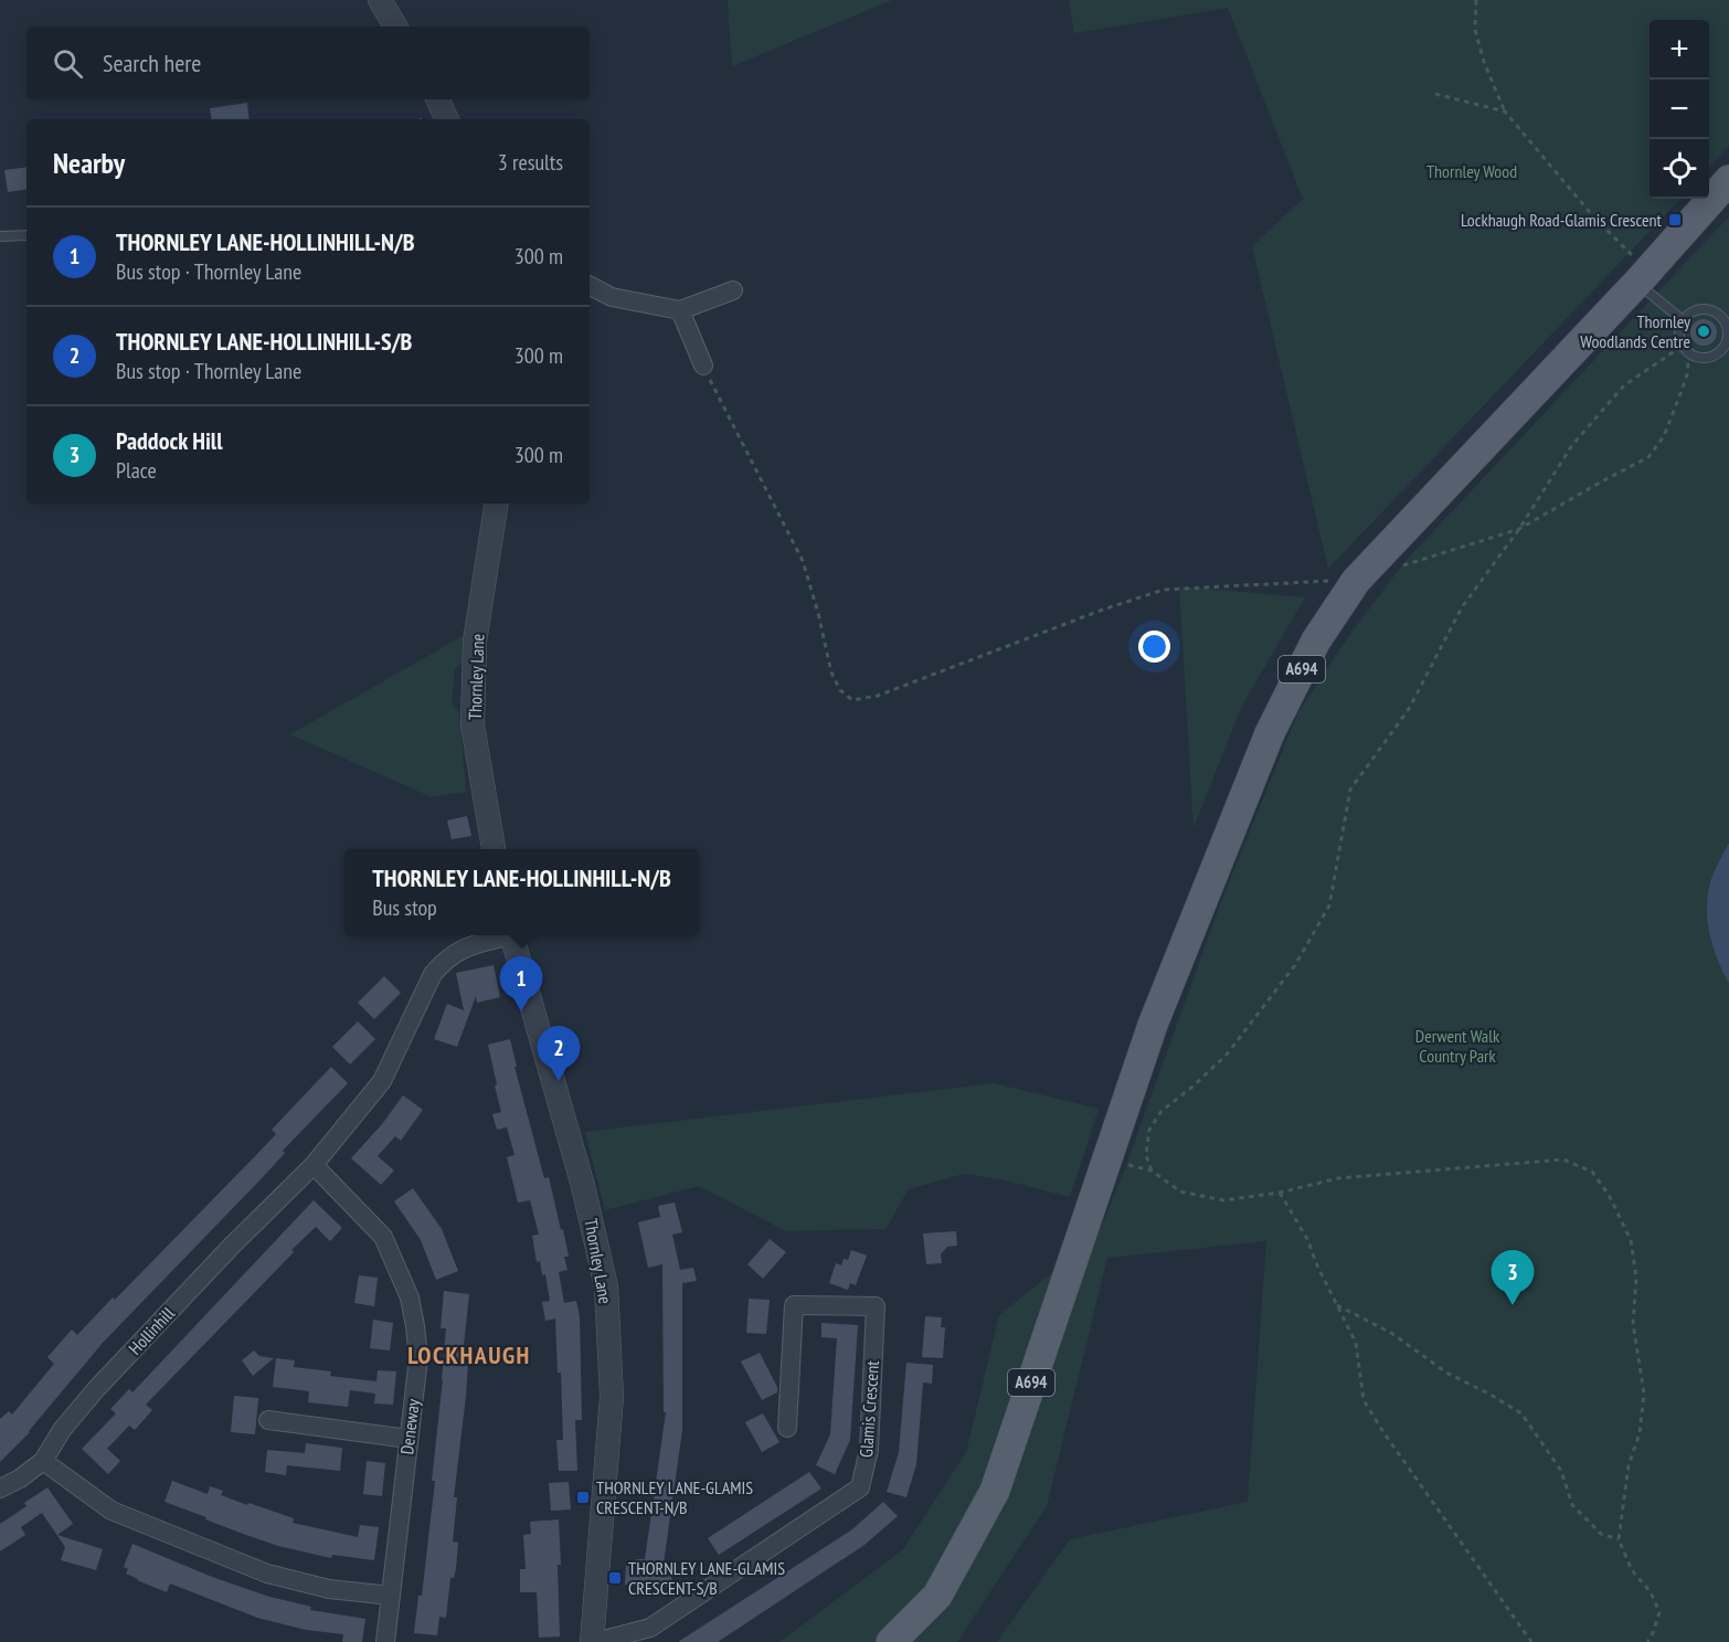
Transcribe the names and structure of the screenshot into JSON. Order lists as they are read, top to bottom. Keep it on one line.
{"streets":{"main road":["A694"],"street":["Thornley Lane","Hollinhill","Glamis Crescent","Deneway"]},"crossings":[["Thornley Lane","Glamis Crescent"],["Hollinhill","Deneway"]],"districts":["LOCKHAUGH"],"parks":["Thornley Wood","Derwent Walk Country Park"],"places":{"transit":["Lockhaugh Road-Glamis Crescent","THORNLEY LANE-GLAMIS CRESCENT-N/B","THORNLEY LANE-GLAMIS CRESCENT-S/B"],"other":["Thornley Woodlands Centre"]},"page":{"map_buttons":["+","−"],"search":"Search here","heading":["Nearby","3 results"],"list":[{"mark":"1","name":"THORNLEY LANE-HOLLINHILL-N/B","note":"Bus stop · Thornley Lane","value":"300 m"},{"mark":"2","name":"THORNLEY LANE-HOLLINHILL-S/B","note":"Bus stop · Thornley Lane","value":"300 m"},{"mark":"3","name":"Paddock Hill","note":"Place","value":"300 m"}],"popup":["THORNLEY LANE-HOLLINHILL-N/B","Bus stop"],"pins":["1","2","3"]}}
